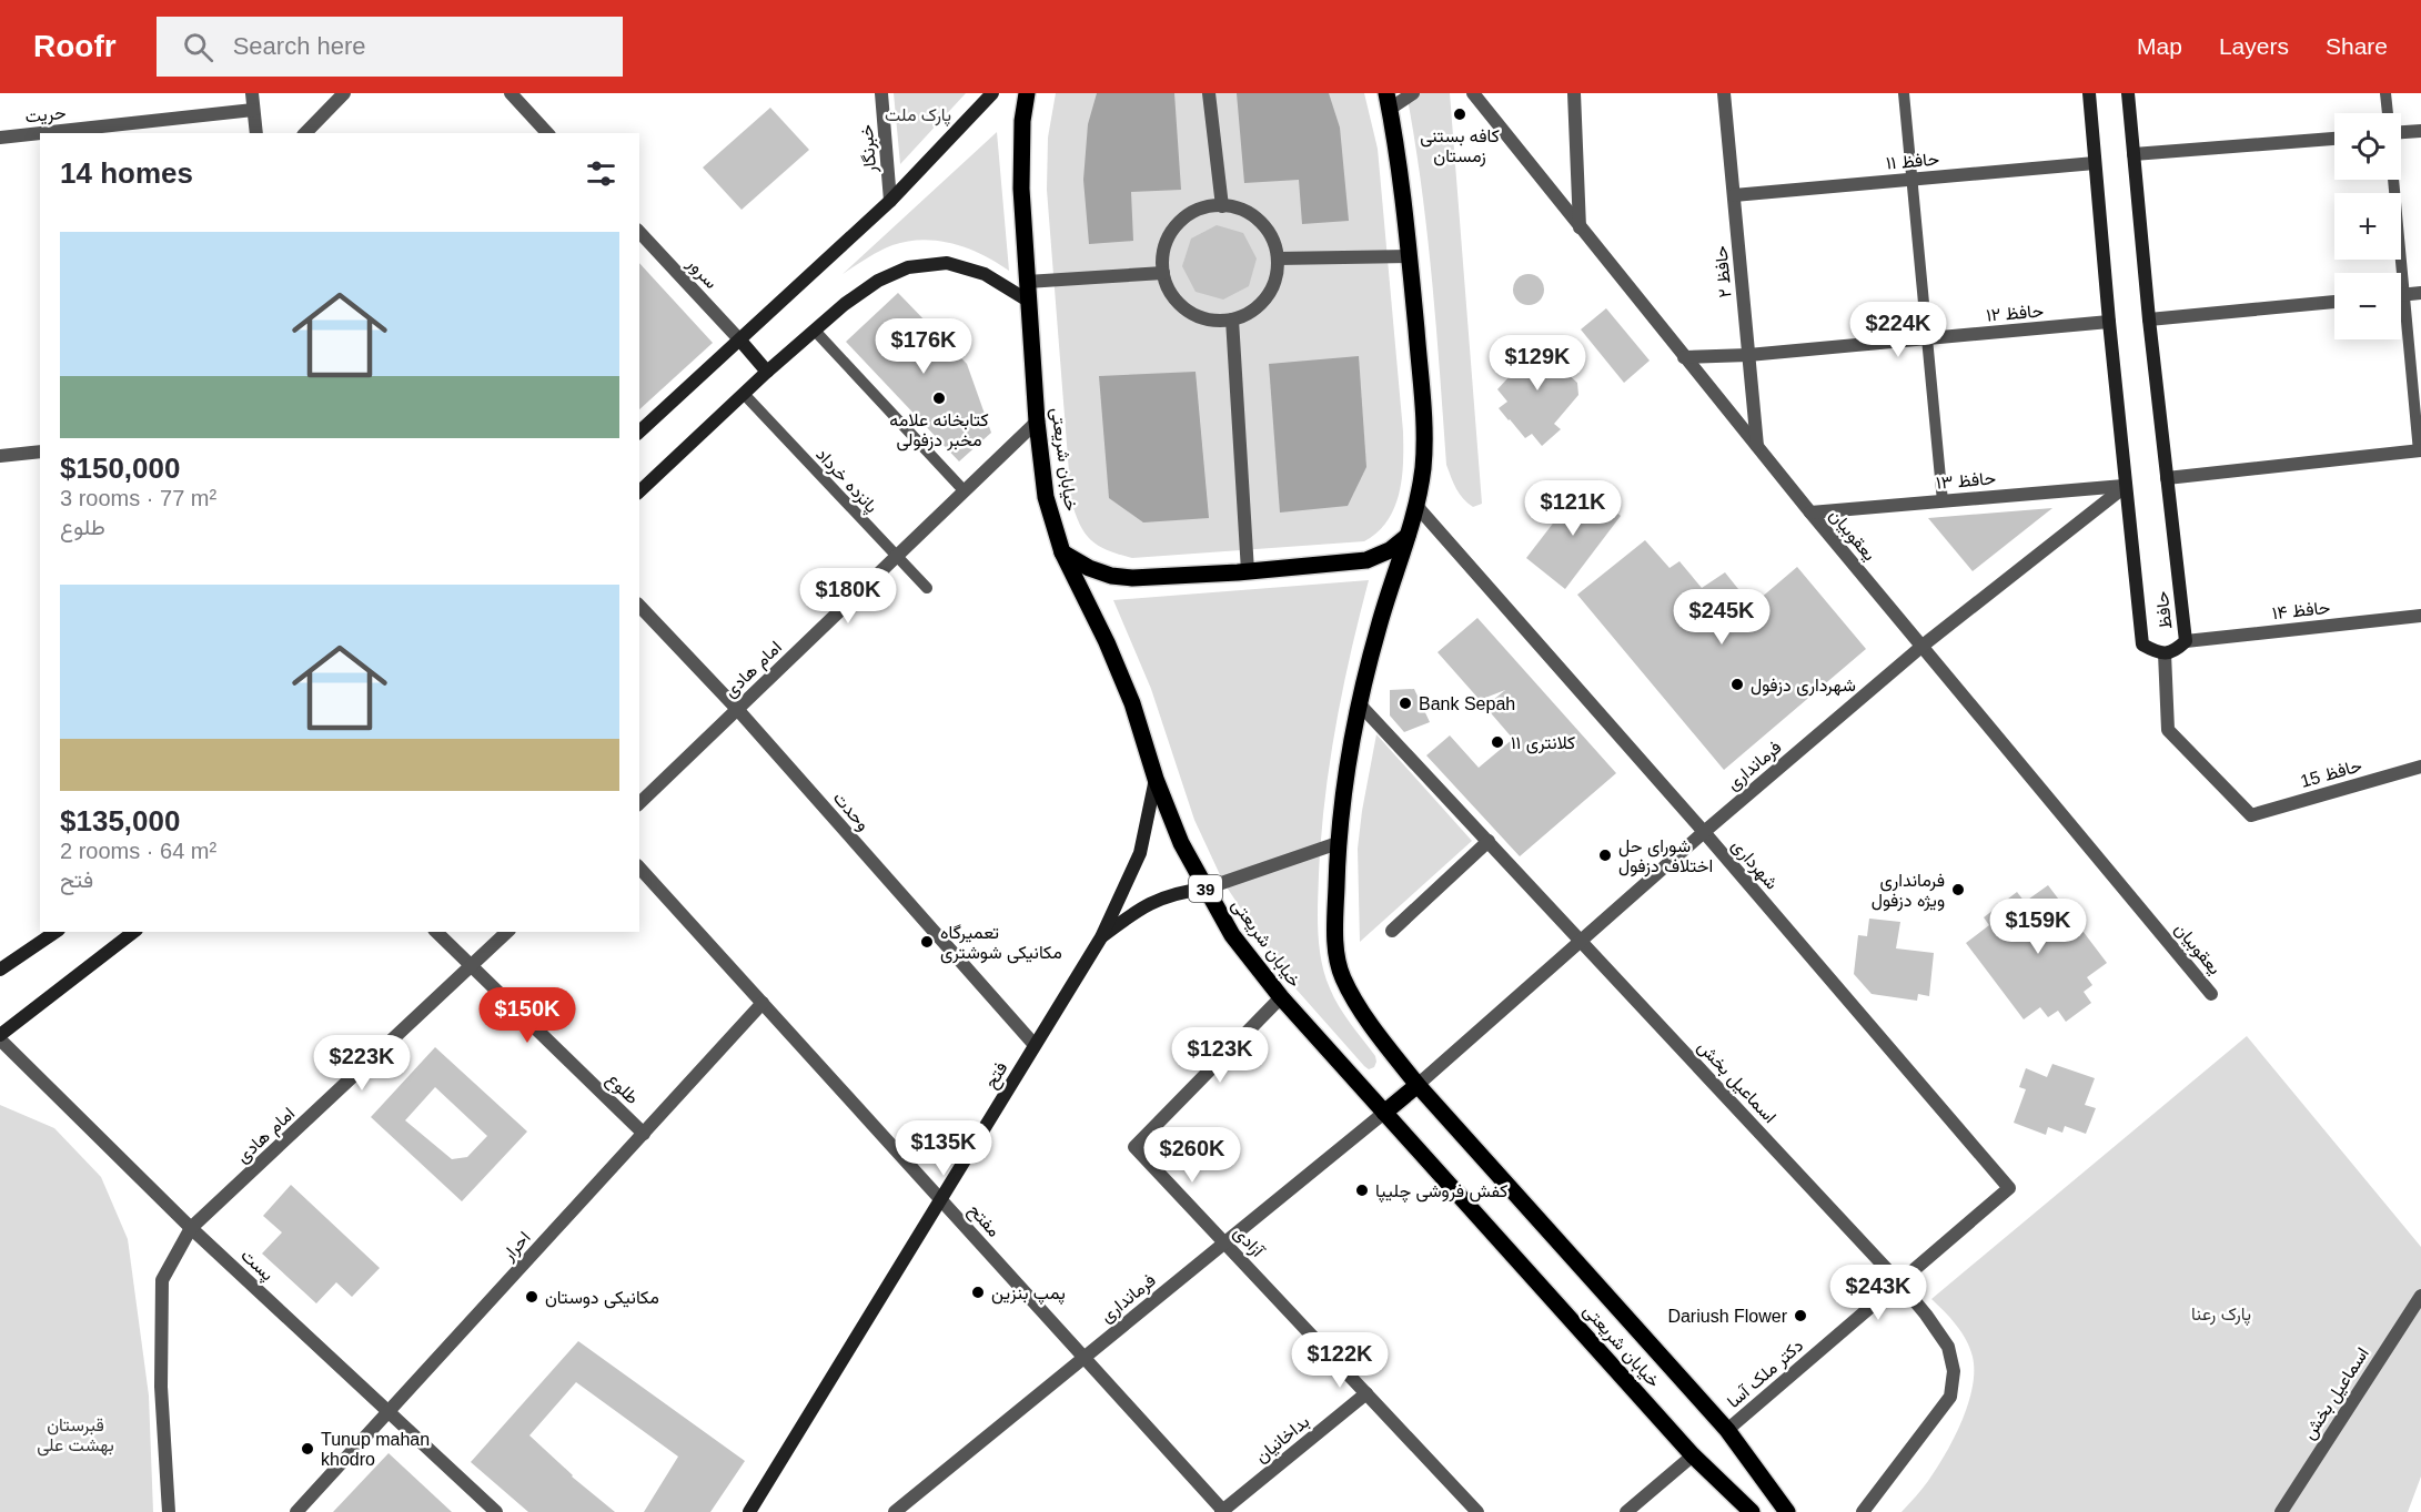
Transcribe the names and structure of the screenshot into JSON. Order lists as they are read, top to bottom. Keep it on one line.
{"streets":{"main road":["خیابان شریعتی","حافظ","39","فتح"],"street":["حریت","خبرنگار","حافظ ۱۱","حافظ ۲","سرور","حافظ ۱۲","حافظ ۱۳","یعقوبیان","حافظ ۱۴","امام هادی","فرمانداری","حافظ 15","وحدت","شهرداری","اسماعیل بخش","طلوع","مفتح","آزادی","احرار","پست","دکتر ملک آسا","بداخانیان"],"lane":["پانزده خرداد"]},"crossings":[["حافظ ۱۱","حافظ ۲"],["حافظ ۱۱","حافظ"],["حافظ ۲","حافظ ۱۲"],["حافظ ۲","یعقوبیان"],["حافظ ۱۲","یعقوبیان"],["حافظ ۱۲","حافظ"],["خیابان شریعتی","امام هادی"],["خیابان شریعتی","فرمانداری"],["خیابان شریعتی","شهرداری"],["خیابان شریعتی","فتح"],["خیابان شریعتی","اسماعیل بخش"],["خیابان شریعتی","آزادی"],["خیابان شریعتی","دکتر ملک آسا"],["پانزده خرداد","امام هادی"],["حافظ ۱۳","یعقوبیان"],["حافظ ۱۳","حافظ"],["حافظ ۱۳","فرمانداری"],["یعقوبیان","فرمانداری"],["حافظ","حافظ ۱۴"],["حافظ","فرمانداری"],["حافظ","حافظ 15"],["امام هادی","وحدت"],["امام هادی","طلوع"],["امام هادی","پست"],["فرمانداری","شهرداری"],["فرمانداری","اسماعیل بخش"],["فرمانداری","مفتح"],["فرمانداری","آزادی"],["وحدت","فتح"],["شهرداری","دکتر ملک آسا"],["فتح","مفتح"],["اسماعیل بخش","دکتر ملک آسا"],["طلوع","احرار"],["مفتح","احرار"],["مفتح","بداخانیان"],["آزادی","بداخانیان"],["احرار","پست"]],"parks":["پارک ملت","پارک رعنا","قبرستان بهشت علی"],"places":["کافه بستنی زمستان","کتابخانه علامه مخبر دزفولی","شهرداری دزفول","Bank Sepah","کلانتری ۱۱","شورای حل اختلاف دزفول","فرمانداری ویژه دزفول","تعمیرگاه مکانیکی شوشتری","کفش فروشی چلیپا","پمپ بنزین","مکانیکی دوستان","Dariush Flower","Tunup mahan khodro"],"page":{"header":"Roofr","search":"Search here","nav":["Map","Layers","Share"],"map_buttons":["+","−"],"heading":"14 homes","list":[{"name":"$150,000","note":"3 rooms · 77 m² · طلوع"},{"name":"$135,000","note":"2 rooms · 64 m² · فتح"}],"price":["$224K","$176K","$129K","$121K","$180K","$245K","$159K","$150K","$123K","$223K","$135K","$260K","$243K","$122K"]}}
